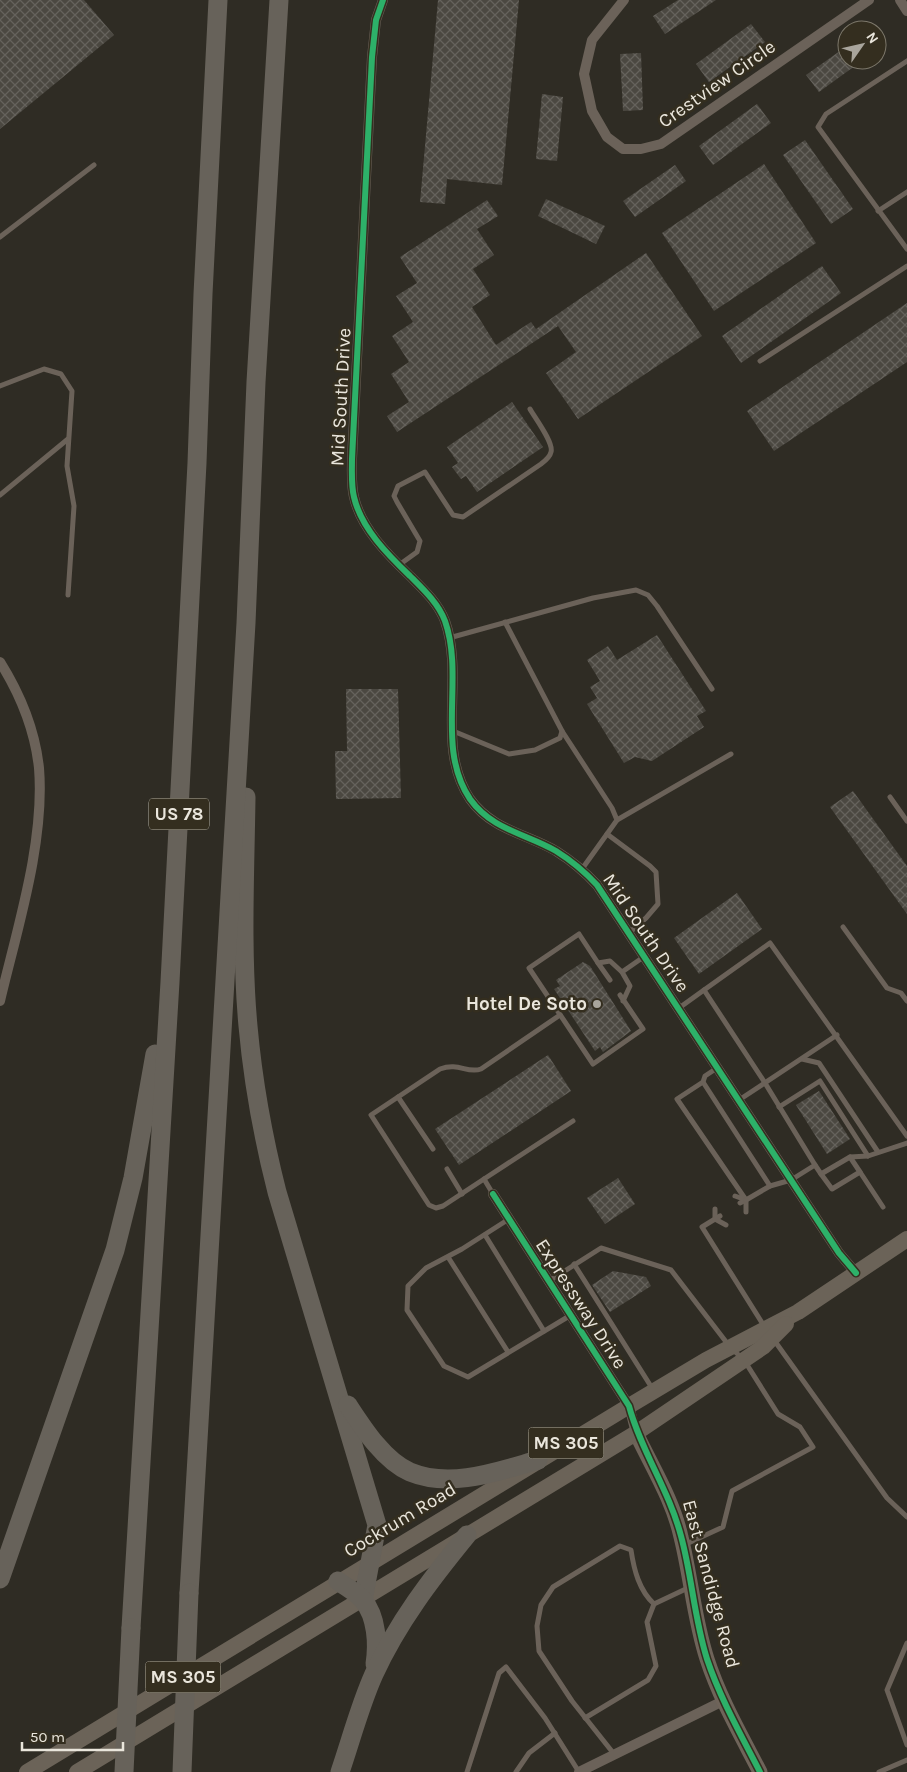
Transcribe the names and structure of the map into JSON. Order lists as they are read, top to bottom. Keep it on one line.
{"streets":{"highway":["US 78"],"main road":["MS 305","Cockrum Road"],"street":["Crestview Circle","Mid South Drive","Expressway Drive","East Sandidge Road"]},"crossings":[["Mid South Drive","Cockrum Road"],["Expressway Drive","Cockrum Road"],["Expressway Drive","East Sandidge Road"],["Cockrum Road","East Sandidge Road"]],"places":["Hotel De Soto"],"scale_bar":"50 m","north":"top right"}
